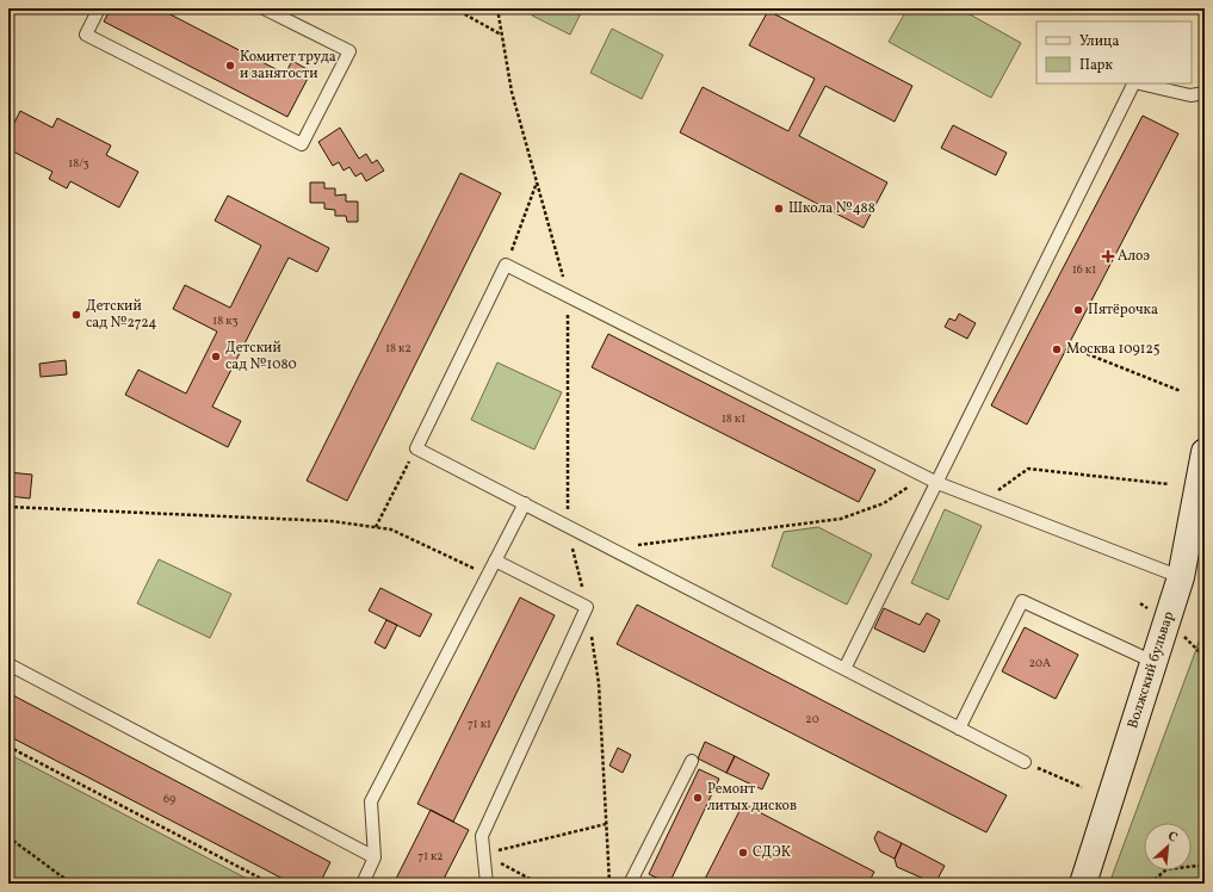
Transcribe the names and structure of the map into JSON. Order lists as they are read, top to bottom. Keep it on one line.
{"streets":{"main road":["Волжский бульвар"]},"places":{"other":["Комитет труда и занятости","Школа №488","Пятёрочка","Детский сад №2724","Москва 109125","Детский сад №1080","Ремонт литых дисков","СДЭК"],"health":["Алоэ"]},"house_numbers":["18/3","16 к1","18 к3","18 к2","18 к1","20А","20","71 к1","69","71 к2"],"legend":["Улица","Парк"],"north":"top right"}
